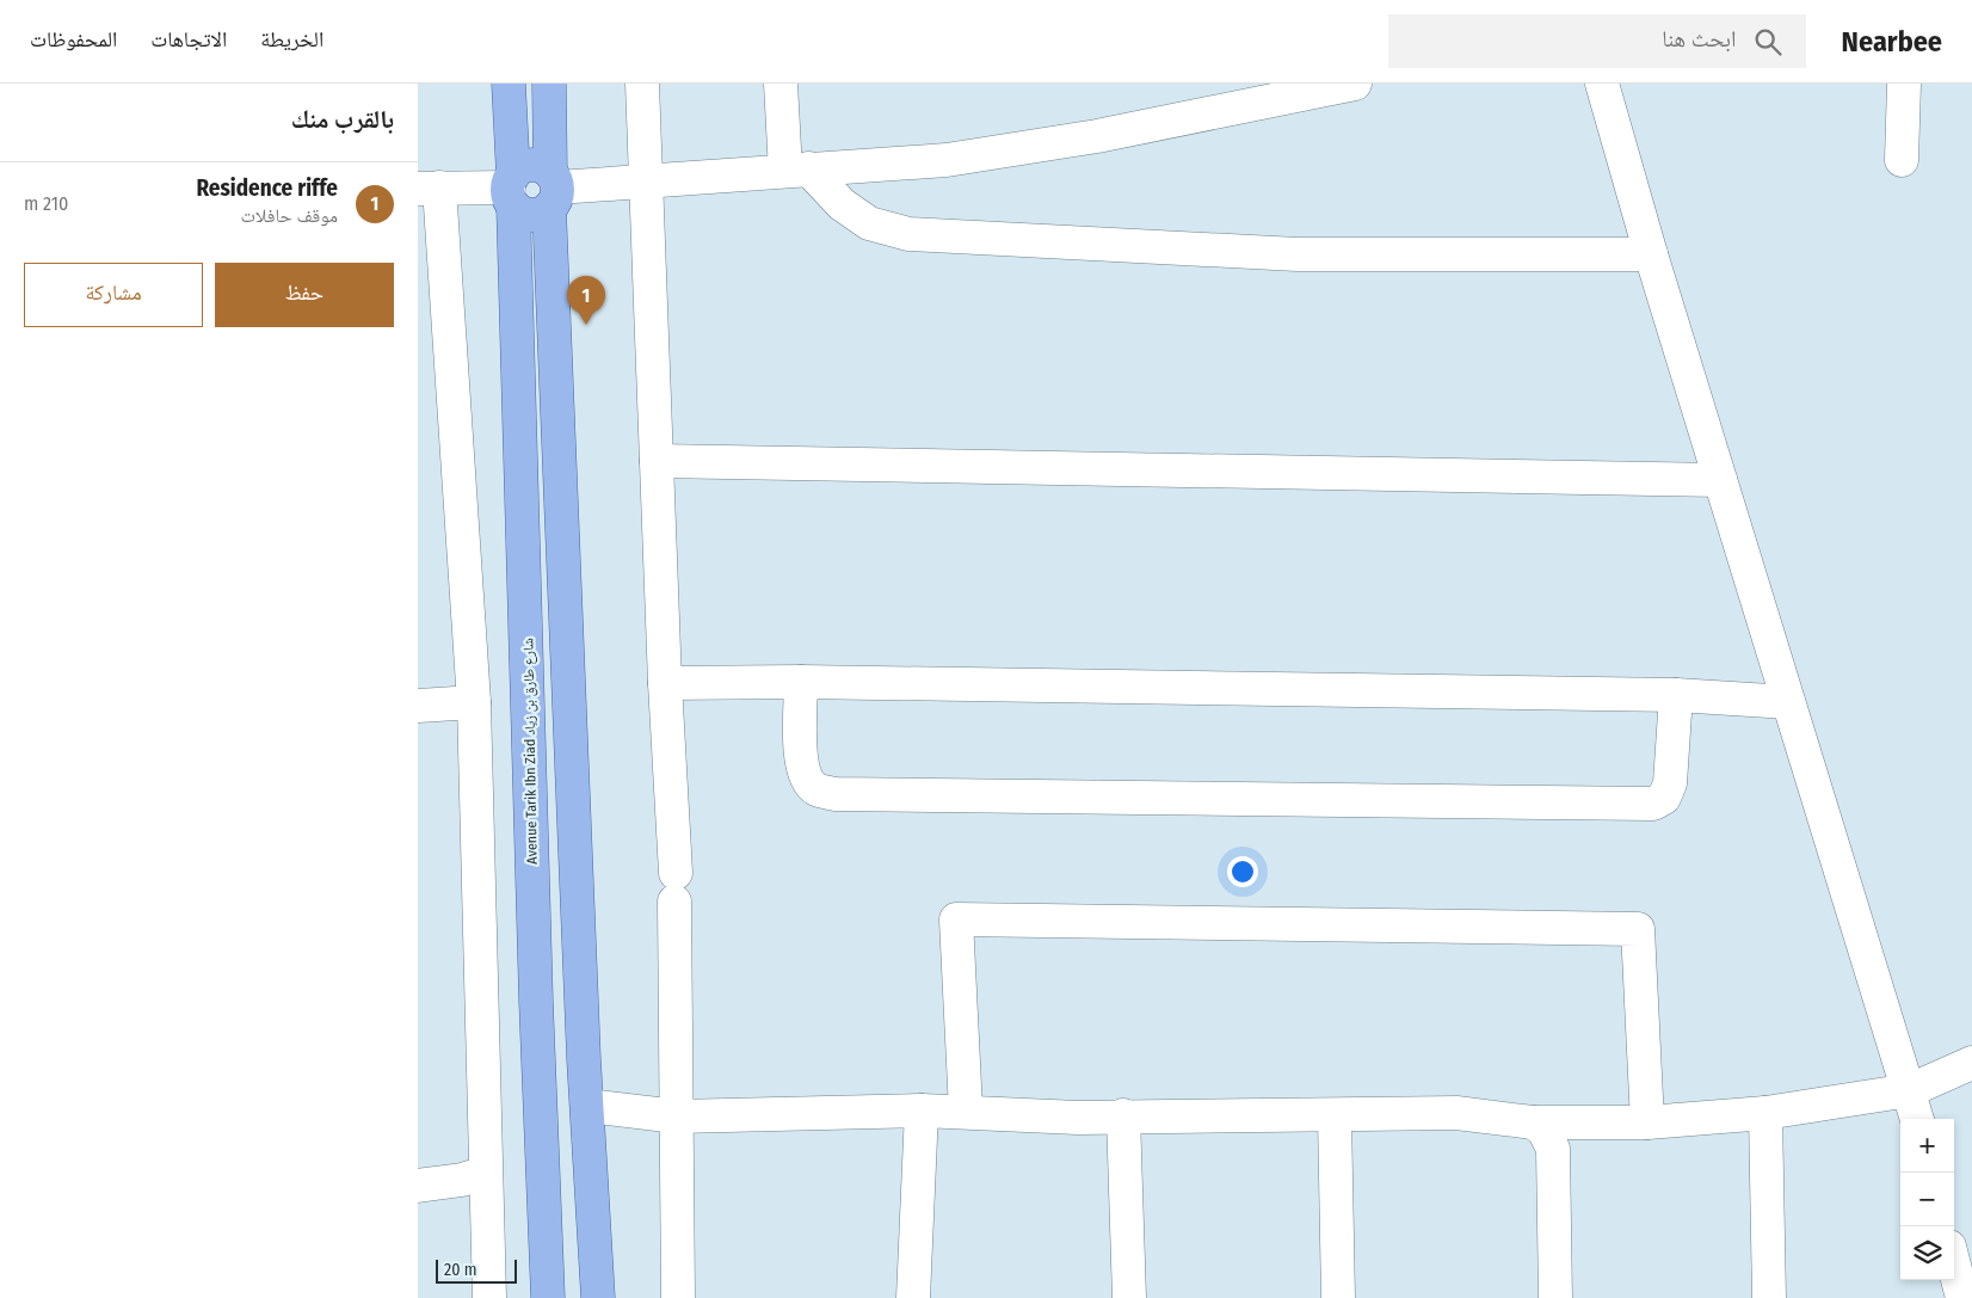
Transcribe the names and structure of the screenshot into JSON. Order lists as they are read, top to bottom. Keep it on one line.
{"streets":{"main road":["Avenue Tarik Ibn Ziad شارع طارق بن زياد"]},"scale_bar":"20 m","page":{"header":"Nearbee","search":"ابحث هنا","nav":["الخريطة","الاتجاهات","المحفوظات"],"heading":"بالقرب منك","list":[{"mark":"1","name":"Residence riffe","note":"موقف حافلات","value":"210 m"}],"buttons":["حفظ","مشاركة"],"pins":"1","map_buttons":["+","−"],"scale":"20 m"}}
